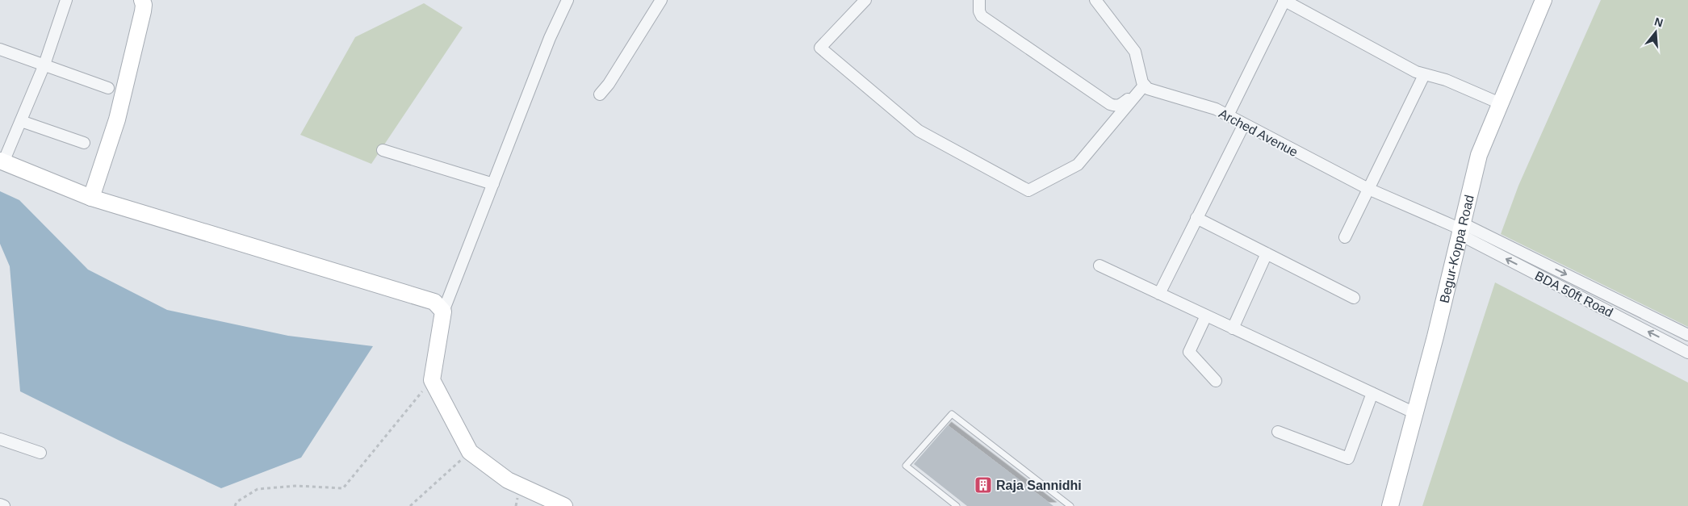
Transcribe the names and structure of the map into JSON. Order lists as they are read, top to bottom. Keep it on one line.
{"streets":{"street":["Arched Avenue","Begur-Koppa Road","BDA 50ft Road"]},"crossings":[["Arched Avenue","Begur-Koppa Road"],["Arched Avenue","BDA 50ft Road"],["Begur-Koppa Road","BDA 50ft Road"]],"places":{"building":["Raja Sannidhi"]},"north":"top"}
